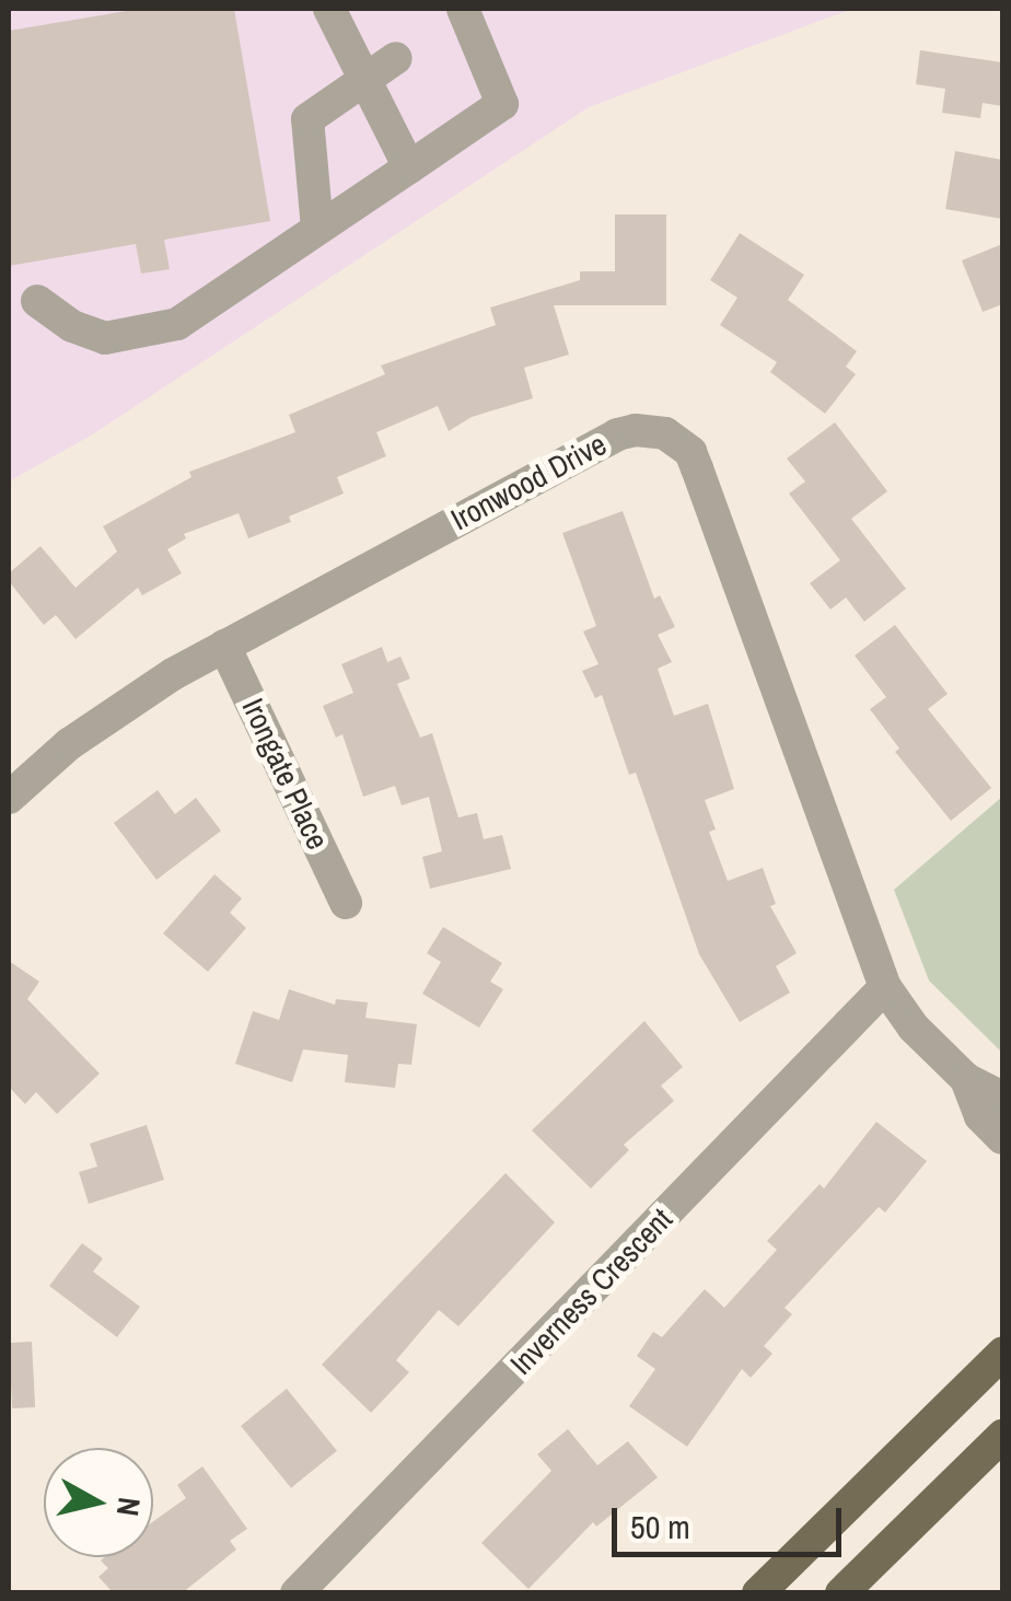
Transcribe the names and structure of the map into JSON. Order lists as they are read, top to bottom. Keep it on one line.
{"streets":{"street":["Ironwood Drive","Irongate Place","Inverness Crescent"]},"crossings":[["Ironwood Drive","Irongate Place"],["Ironwood Drive","Inverness Crescent"]],"scale_bar":"50 m","north":"right"}
